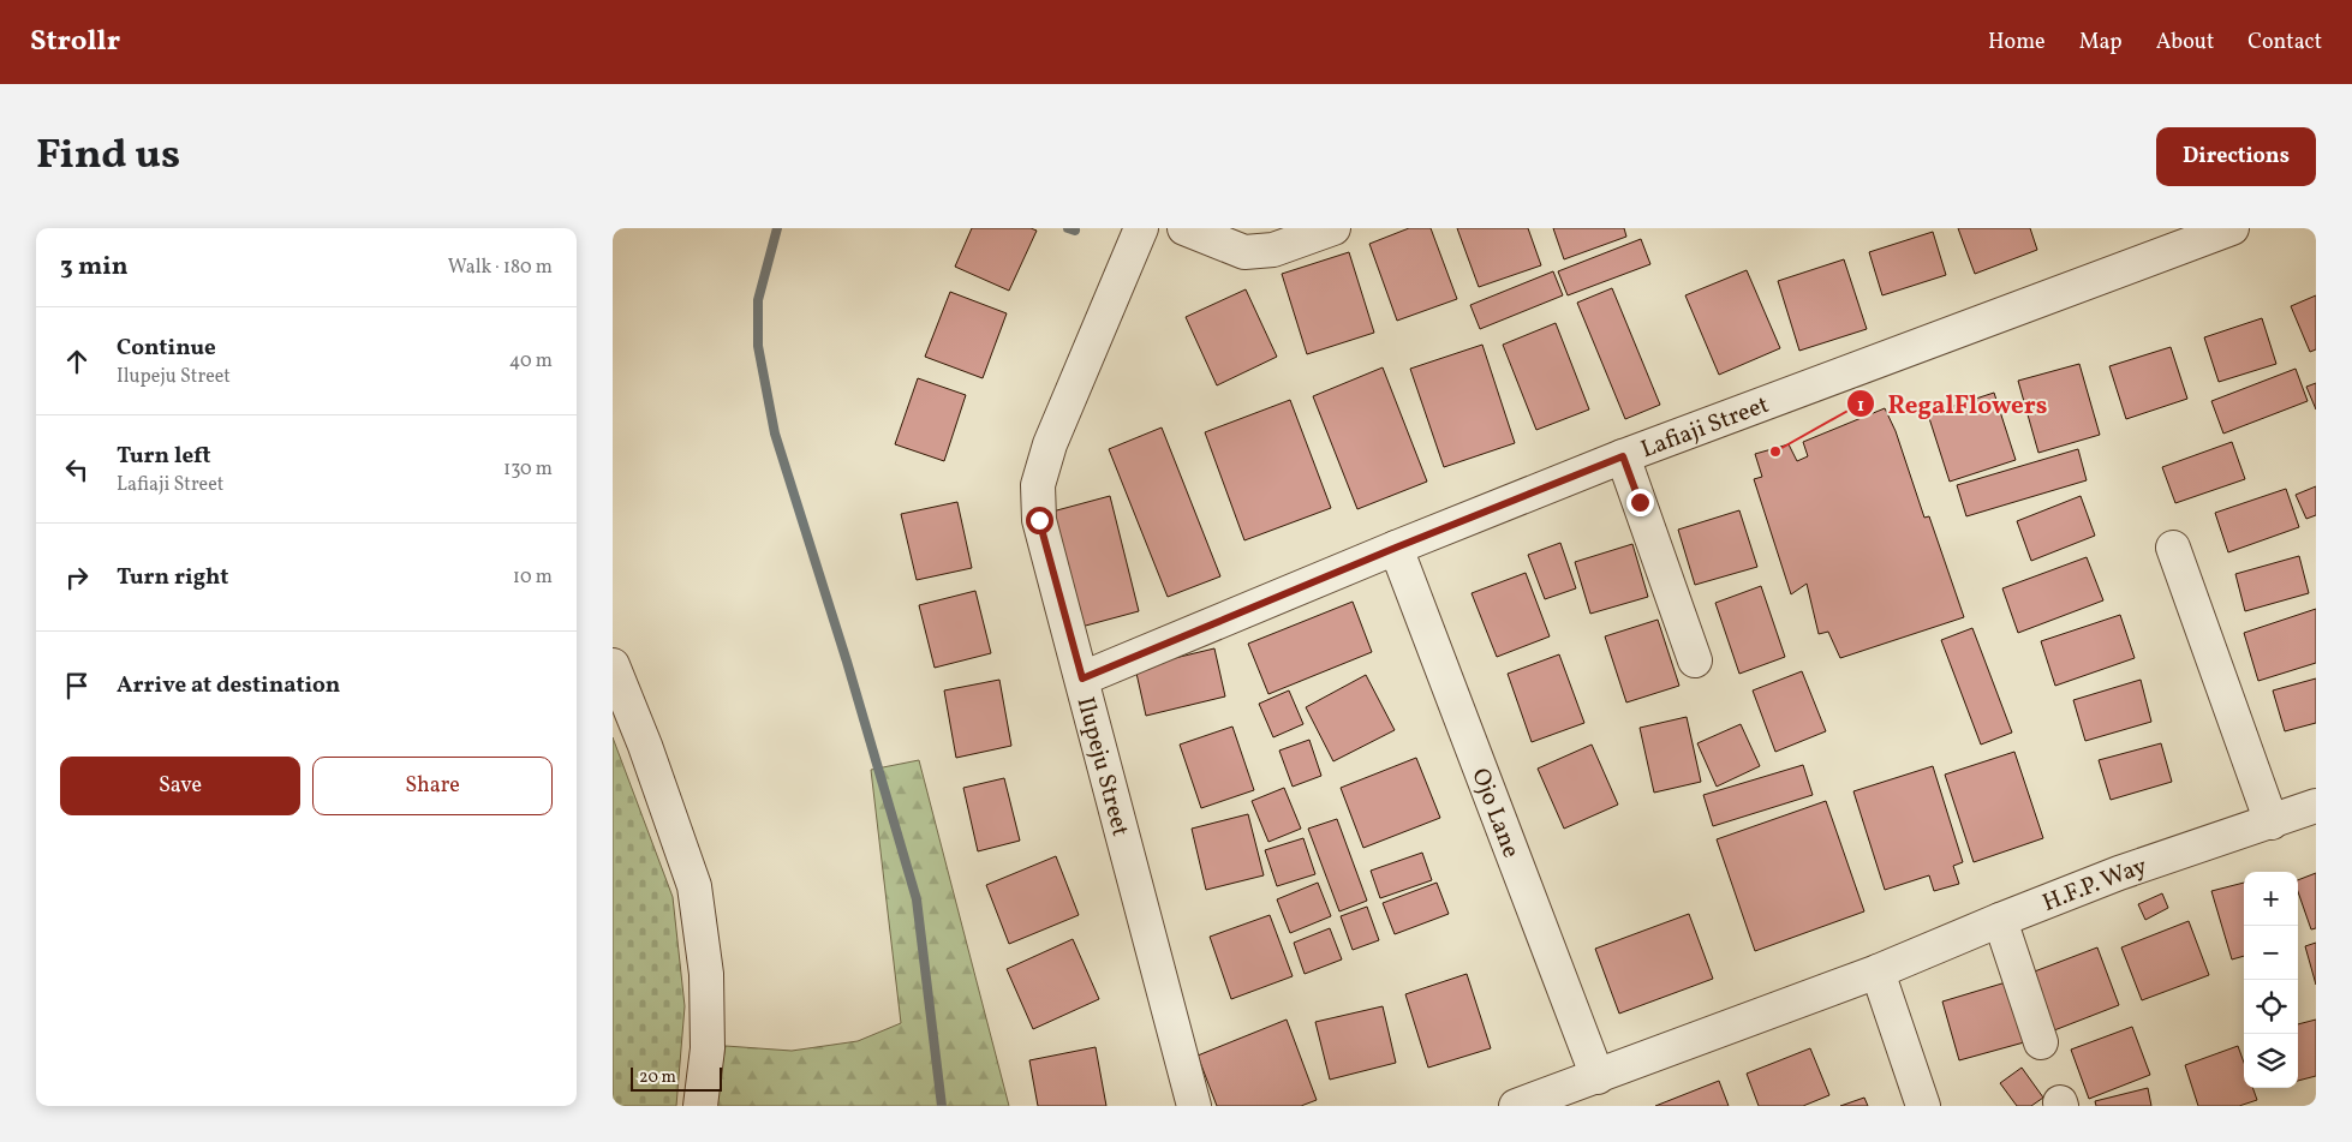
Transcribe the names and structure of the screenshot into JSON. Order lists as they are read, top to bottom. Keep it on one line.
{"streets":{"street":["Lafiaji Street","Ilupeju Street","Ojo Lane","H.F.P. Way"]},"crossings":[["Lafiaji Street","Ilupeju Street"],["Lafiaji Street","Ojo Lane"],["Ojo Lane","H.F.P. Way"]],"places":["RegalFlowers"],"scale_bar":"20 m","page":{"header":"Strollr","nav":["Home","Map","About","Contact"],"title":"Find us","buttons":["Directions",["Save","Share"]],"heading":["3 min","Walk · 180 m"],"list":[["Continue","Ilupeju Street","40 m"],["Turn left","Lafiaji Street","130 m"],["Turn right","10 m"],"Arrive at destination"],"map_buttons":["+","−"],"scale":"20 m"}}
